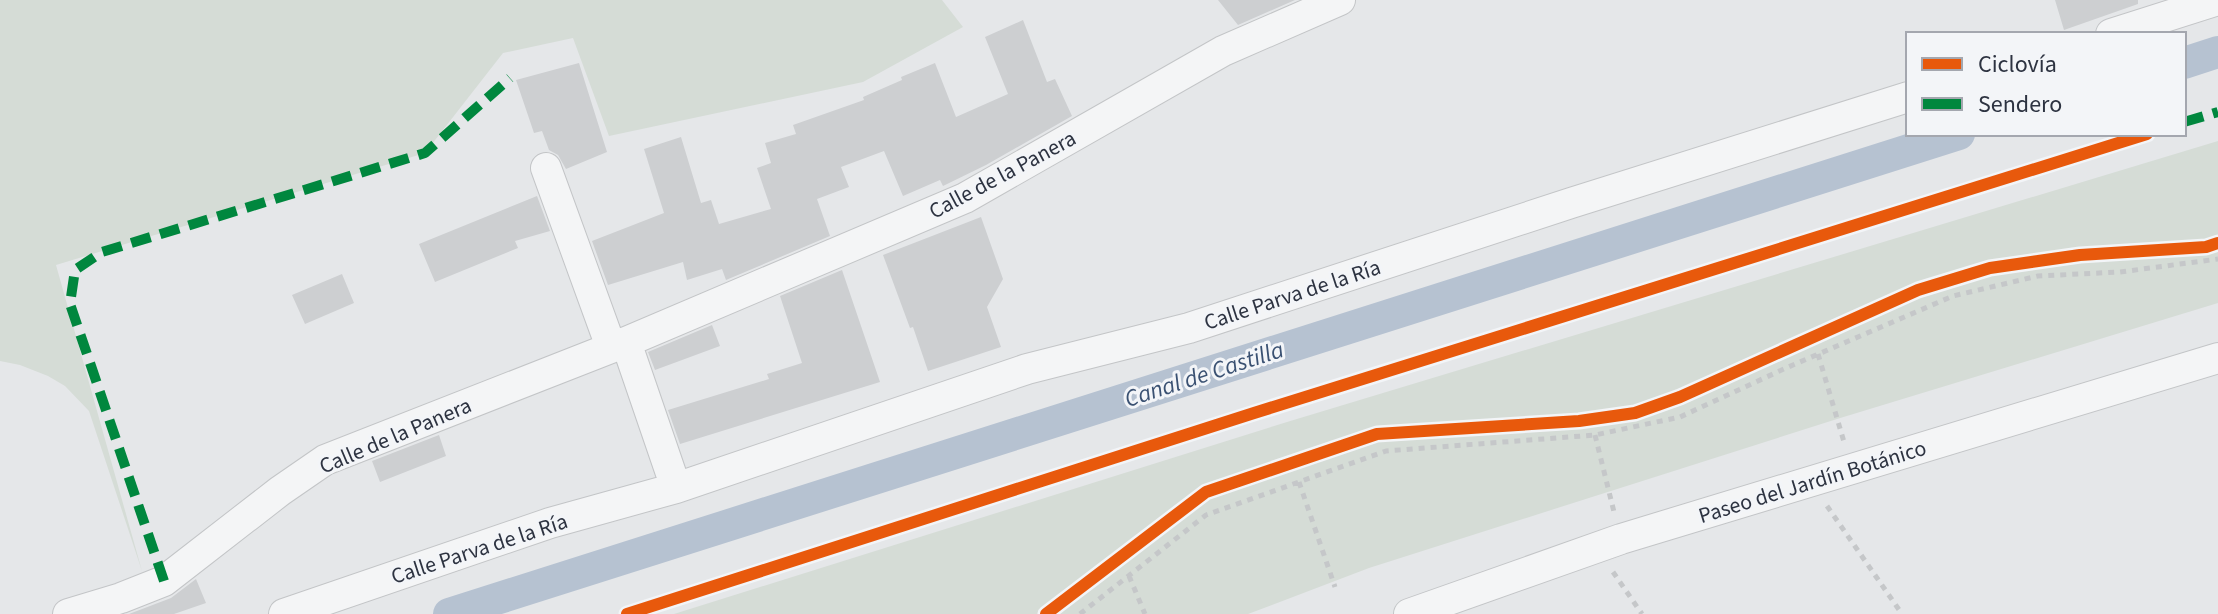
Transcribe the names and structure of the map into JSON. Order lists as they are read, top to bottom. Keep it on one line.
{"streets":{"street":["Calle de la Panera","Calle Parva de la Ría","Paseo del Jardín Botánico"]},"water":["Canal de Castilla"],"legend":["Ciclovía","Sendero"]}
